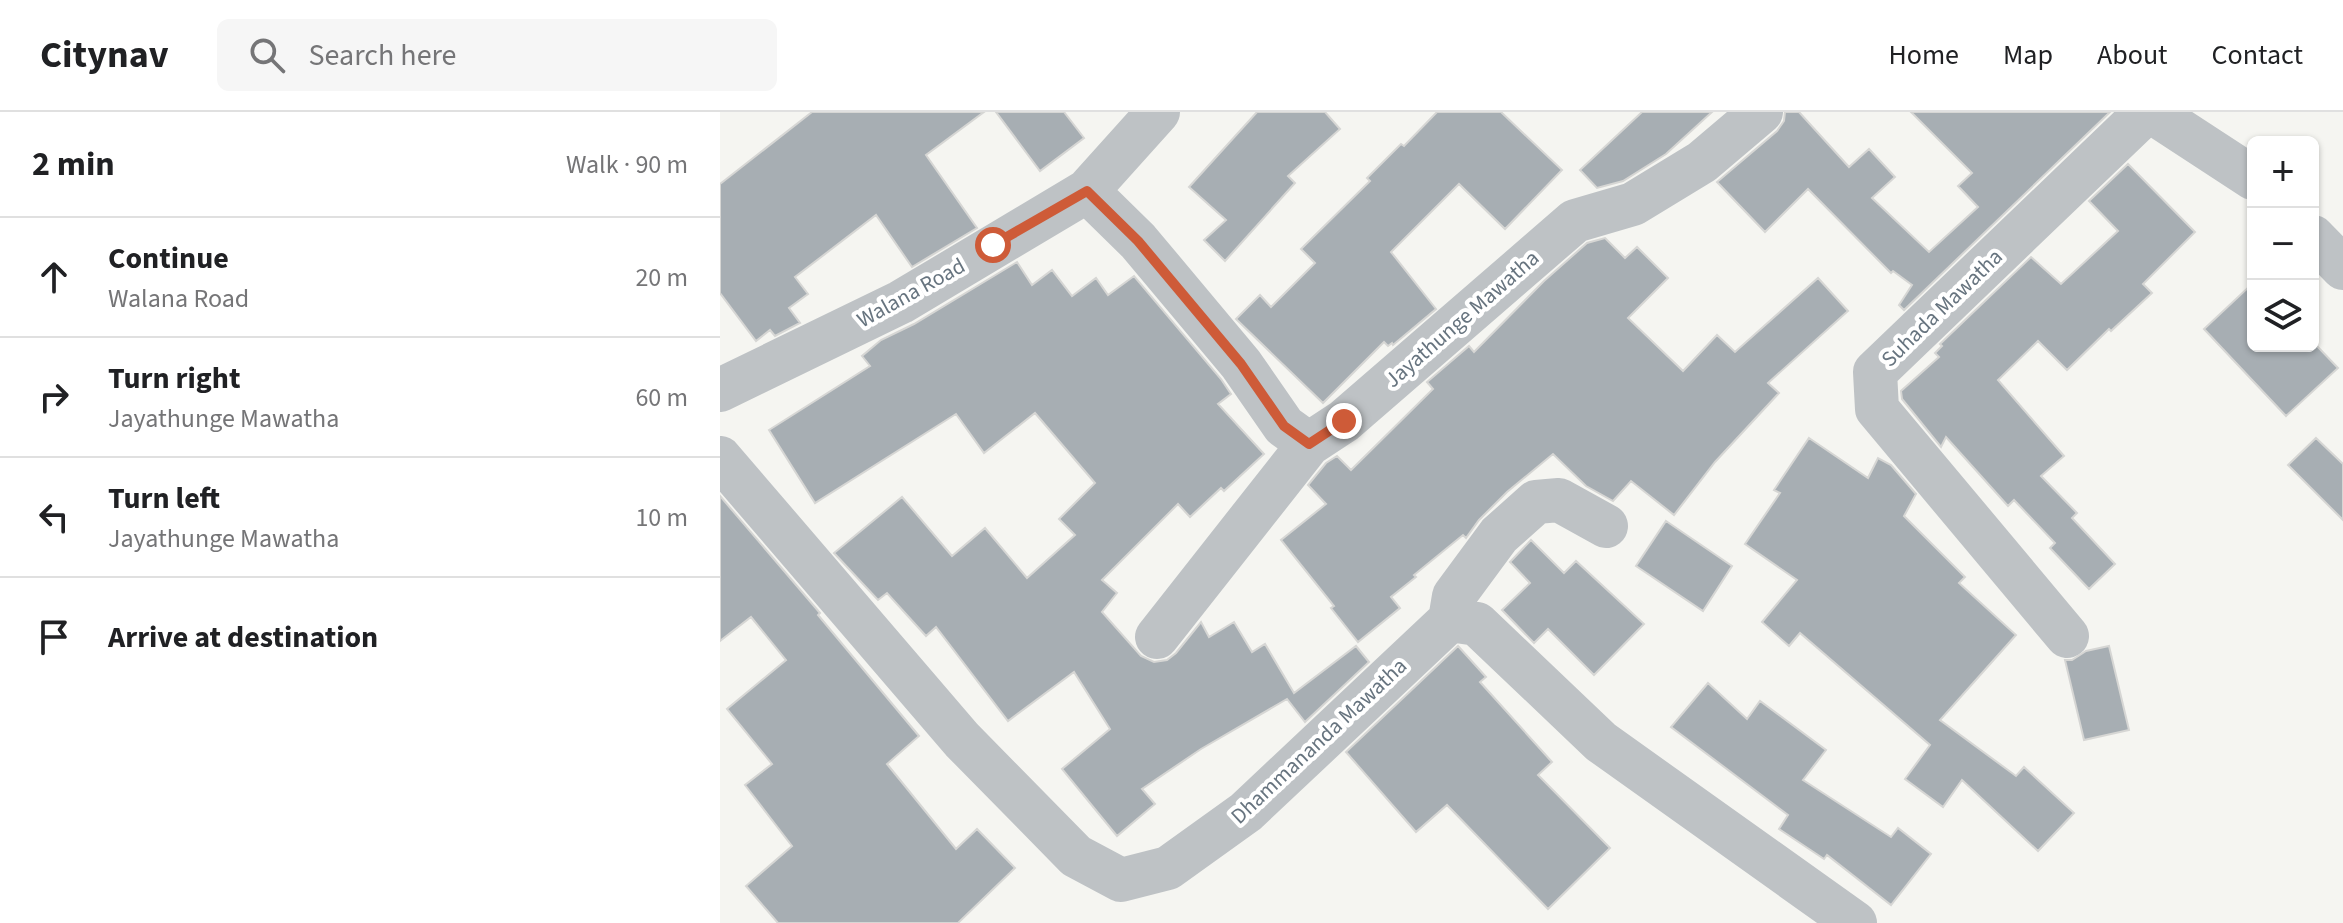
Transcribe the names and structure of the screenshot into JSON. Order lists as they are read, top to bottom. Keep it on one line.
{"streets":{"street":["Walana Road","Suhada Mawatha","Jayathunge Mawatha","Dhammananda Mawatha"]},"page":{"header":"Citynav","search":"Search here","nav":["Home","Map","About","Contact"],"heading":["2 min","Walk · 90 m"],"map_buttons":["+","−"],"list":[["Continue","Walana Road","20 m"],["Turn right","Jayathunge Mawatha","60 m"],["Turn left","Jayathunge Mawatha","10 m"],"Arrive at destination"]}}
